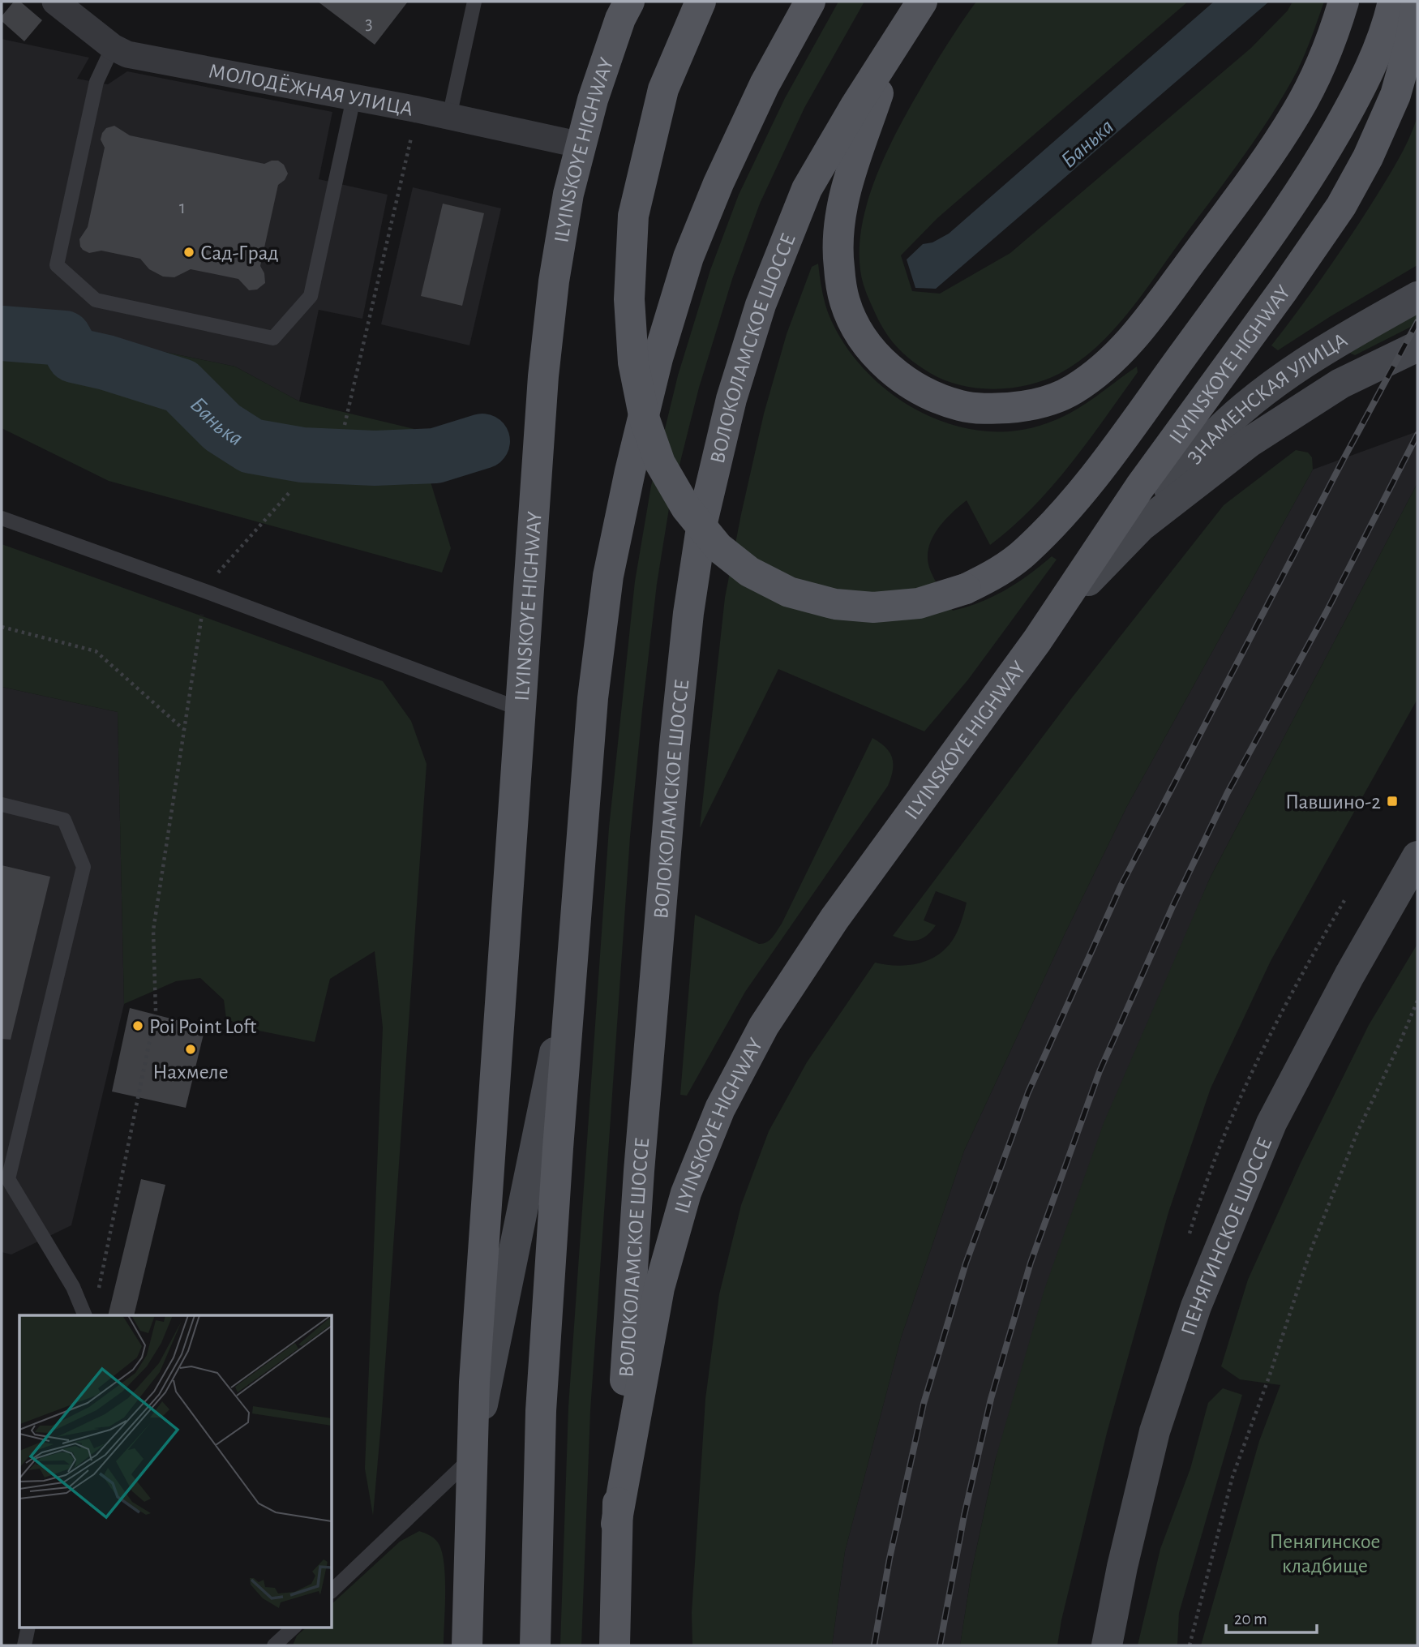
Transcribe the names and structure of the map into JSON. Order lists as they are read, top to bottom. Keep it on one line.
{"streets":{"main road":["ILYINSKOYE HIGHWAY","ВОЛОКОЛАМСКОЕ ШОССЕ","ЗНАМЕНСКАЯ УЛИЦА","ПЕНЯГИНСКОЕ ШОССЕ"],"street":["МОЛОДЁЖНАЯ УЛИЦА"]},"crossings":[["МОЛОДЁЖНАЯ УЛИЦА","ILYINSKOYE HIGHWAY"],["ILYINSKOYE HIGHWAY","ВОЛОКОЛАМСКОЕ ШОССЕ"]],"water":["Банька"],"parks":["Пенягинское кладбище"],"places":{"other":["Сад-Град","Poi Point Loft","Нахмеле"],"transit":["Павшино-2"]},"house_numbers":["3","1"],"scale_bar":"20 m"}
